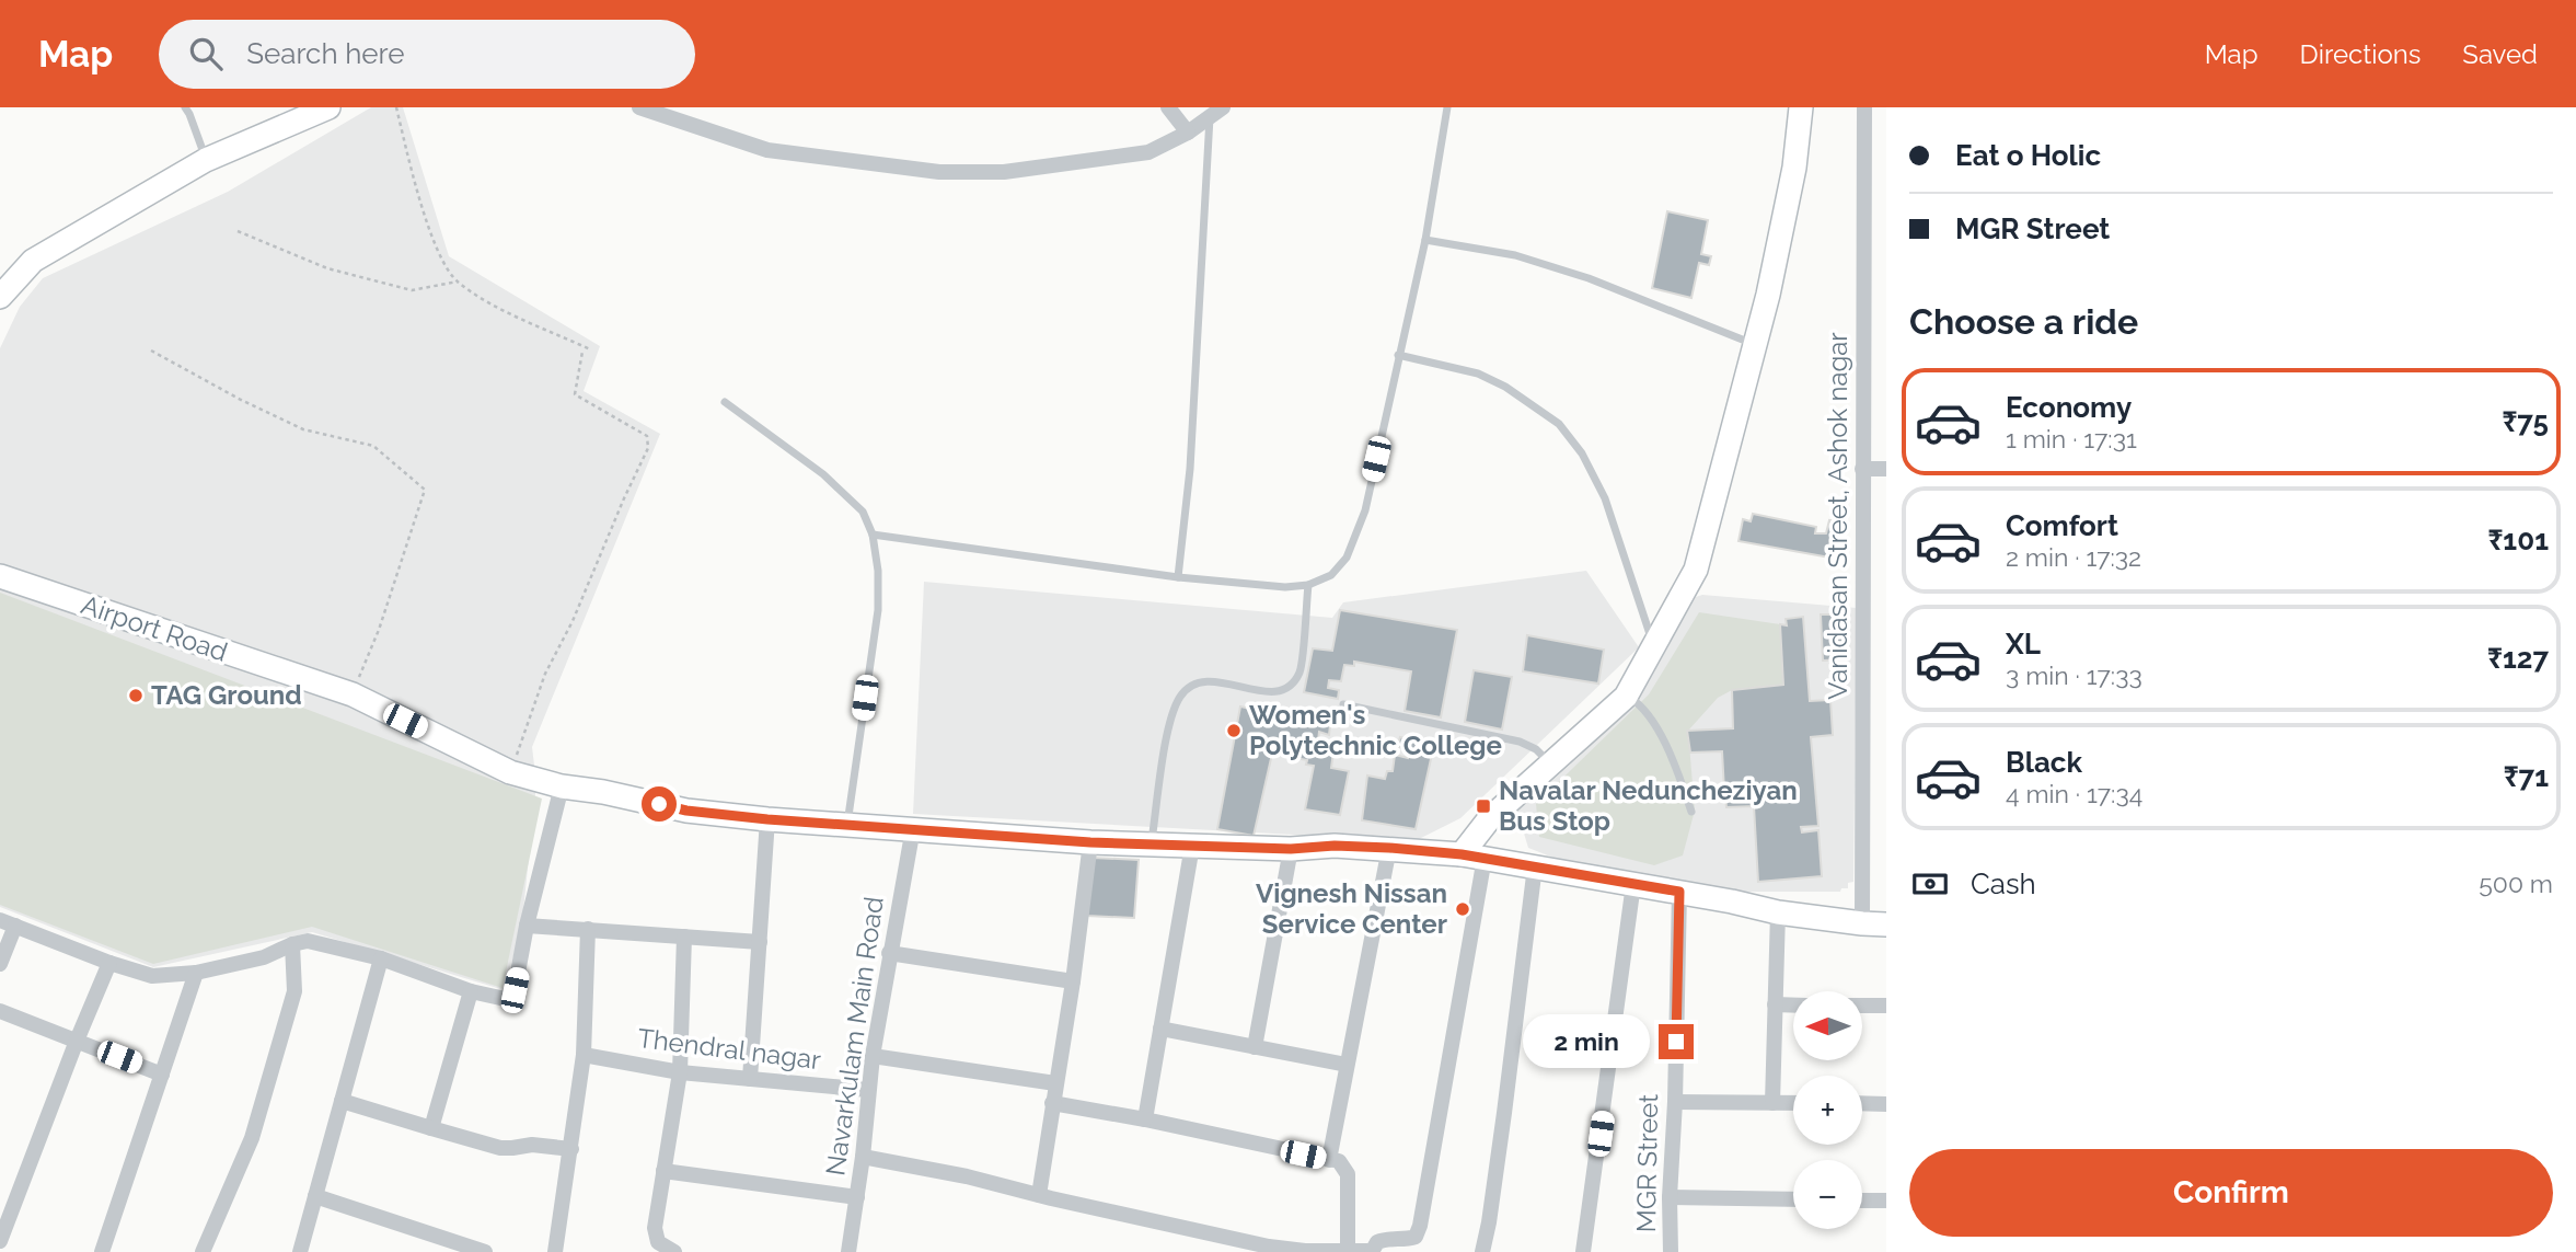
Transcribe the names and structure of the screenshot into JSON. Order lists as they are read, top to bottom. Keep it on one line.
{"streets":{"street":["Vanidasan Street, Ashok nagar","Airport Road","Navarkulam Main Road","Thendral nagar","MGR Street"]},"crossings":[["Vanidasan Street, Ashok nagar","Airport Road"],["Airport Road","Navarkulam Main Road"],["Airport Road","MGR Street"],["Navarkulam Main Road","Thendral nagar"]],"places":{"other":["TAG Ground","Women's Polytechnic College","Vignesh Nissan Service Center"],"transit":["Navalar Neduncheziyan Bus Stop"]},"north":"left","page":{"header":"Map","search":"Search here","nav":["Map","Directions","Saved"],"banner":["Eat o Holic","MGR Street"],"heading":"Choose a ride","list":[{"name":"Economy","note":"1 min · 17:31","value":"₹75"},{"name":"Comfort","note":"2 min · 17:32","value":"₹101"},{"name":"XL","note":"3 min · 17:33","value":"₹127"},{"name":"Black","note":"4 min · 17:34","value":"₹71"}],"pay":["Cash","500 m"],"map_buttons":["+","−"],"bubble":"2 min","buttons":"Confirm"}}
